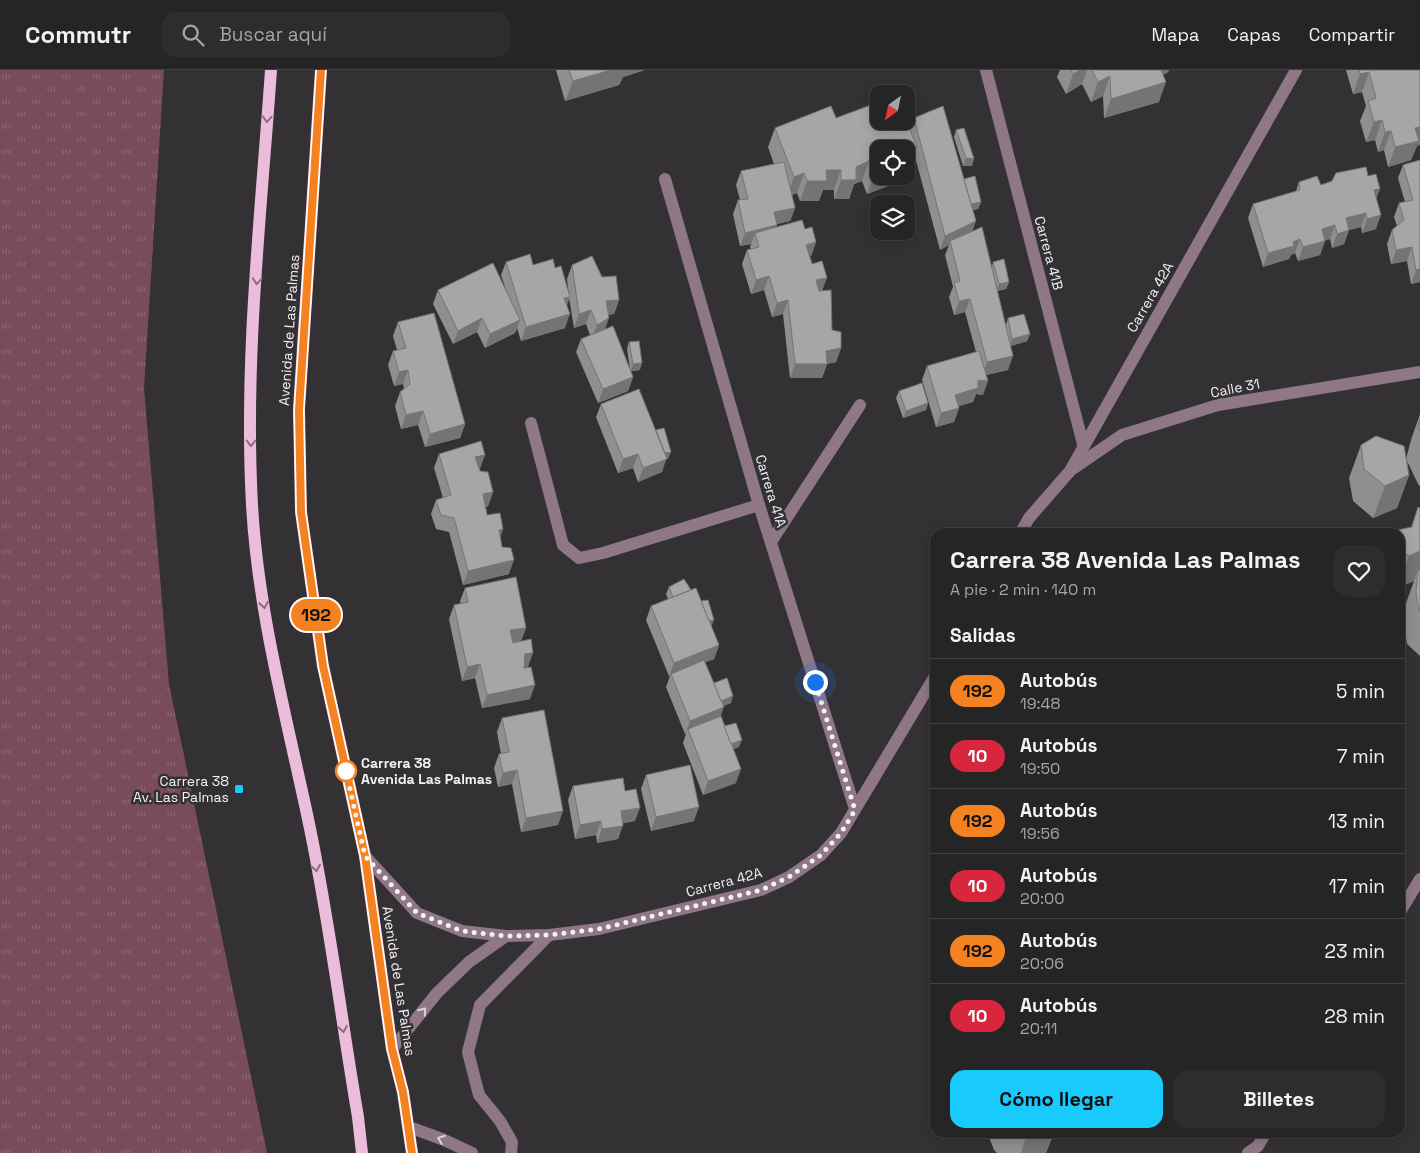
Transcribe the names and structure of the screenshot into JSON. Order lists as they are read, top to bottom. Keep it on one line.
{"streets":{"main road":["Avenida de Las Palmas"],"street":["Carrera 41B","Carrera 42A","Calle 31","Carrera 41A"]},"crossings":[["Carrera 41B","Carrera 42A"],["Carrera 42A","Avenida de Las Palmas"],["Carrera 42A","Calle 31"],["Carrera 42A","Carrera 41A"]],"places":{"other":["Carrera 38 Avenida Las Palmas"],"transit":["Carrera 38 Av. Las Palmas"]},"lines":["bus line 192"],"north":"bottom left","page":{"header":"Commutr","search":"Buscar aquí","nav":["Mapa","Capas","Compartir"],"on_map":"192","heading":[["Carrera 38 Avenida Las Palmas","A pie · 2 min · 140 m"],"Salidas"],"list":[{"mark":"192","name":"Autobús","note":"19:48","value":"5 min"},{"mark":"10","name":"Autobús","note":"19:50","value":"7 min"},{"mark":"192","name":"Autobús","note":"19:56","value":"13 min"},{"mark":"10","name":"Autobús","note":"20:00","value":"17 min"},{"mark":"192","name":"Autobús","note":"20:06","value":"23 min"},{"mark":"10","name":"Autobús","note":"20:11","value":"28 min"}],"buttons":["Cómo llegar","Billetes"]}}
